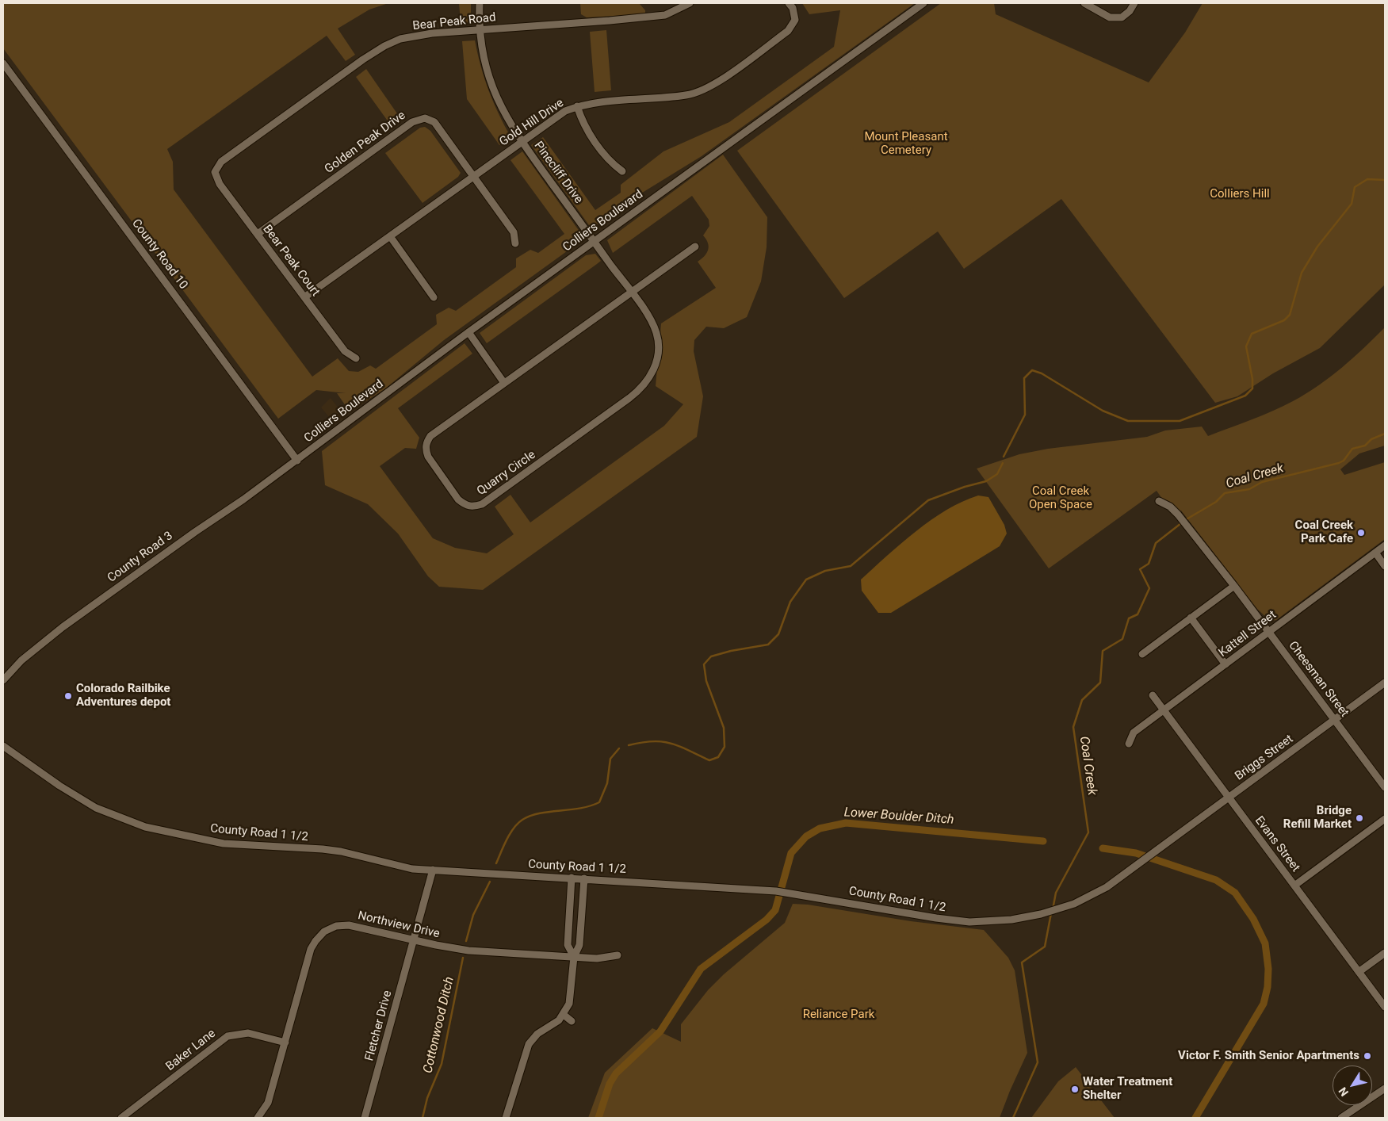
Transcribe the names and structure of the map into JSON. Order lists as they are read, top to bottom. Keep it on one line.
{"streets":{"street":["Bear Peak Road","Gold Hill Drive","Golden Peak Drive","Pinecliff Drive","Colliers Boulevard","County Road 10","Bear Peak Court","Quarry Circle","County Road 3","Kattell Street","Cheesman Street","Briggs Street","County Road 1 1/2","Evans Street","Northview Drive","Fletcher Drive","Baker Lane"]},"crossings":[["Bear Peak Road","Pinecliff Drive"],["Bear Peak Road","Bear Peak Court"],["Gold Hill Drive","Golden Peak Drive"],["Gold Hill Drive","Pinecliff Drive"],["Gold Hill Drive","Bear Peak Court"],["Golden Peak Drive","Bear Peak Court"],["Pinecliff Drive","Colliers Boulevard"],["Pinecliff Drive","Quarry Circle"],["Colliers Boulevard","County Road 10"],["Colliers Boulevard","Quarry Circle"],["Colliers Boulevard","County Road 3"],["County Road 10","County Road 3"],["Kattell Street","Cheesman Street"],["Kattell Street","Evans Street"],["Cheesman Street","Briggs Street"],["Briggs Street","County Road 1 1/2"],["Briggs Street","Evans Street"],["County Road 1 1/2","Fletcher Drive"],["Northview Drive","Fletcher Drive"],["Northview Drive","Baker Lane"]],"water":["Coal Creek","Lower Boulder Ditch","Cottonwood Ditch"],"parks":["Mount Pleasant Cemetery","Colliers Hill","Coal Creek Open Space","Reliance Park"],"places":["Coal Creek Park Cafe","Colorado Railbike Adventures depot","Bridge Refill Market","Victor F. Smith Senior Apartments","Water Treatment Shelter"],"north":"bottom left"}
